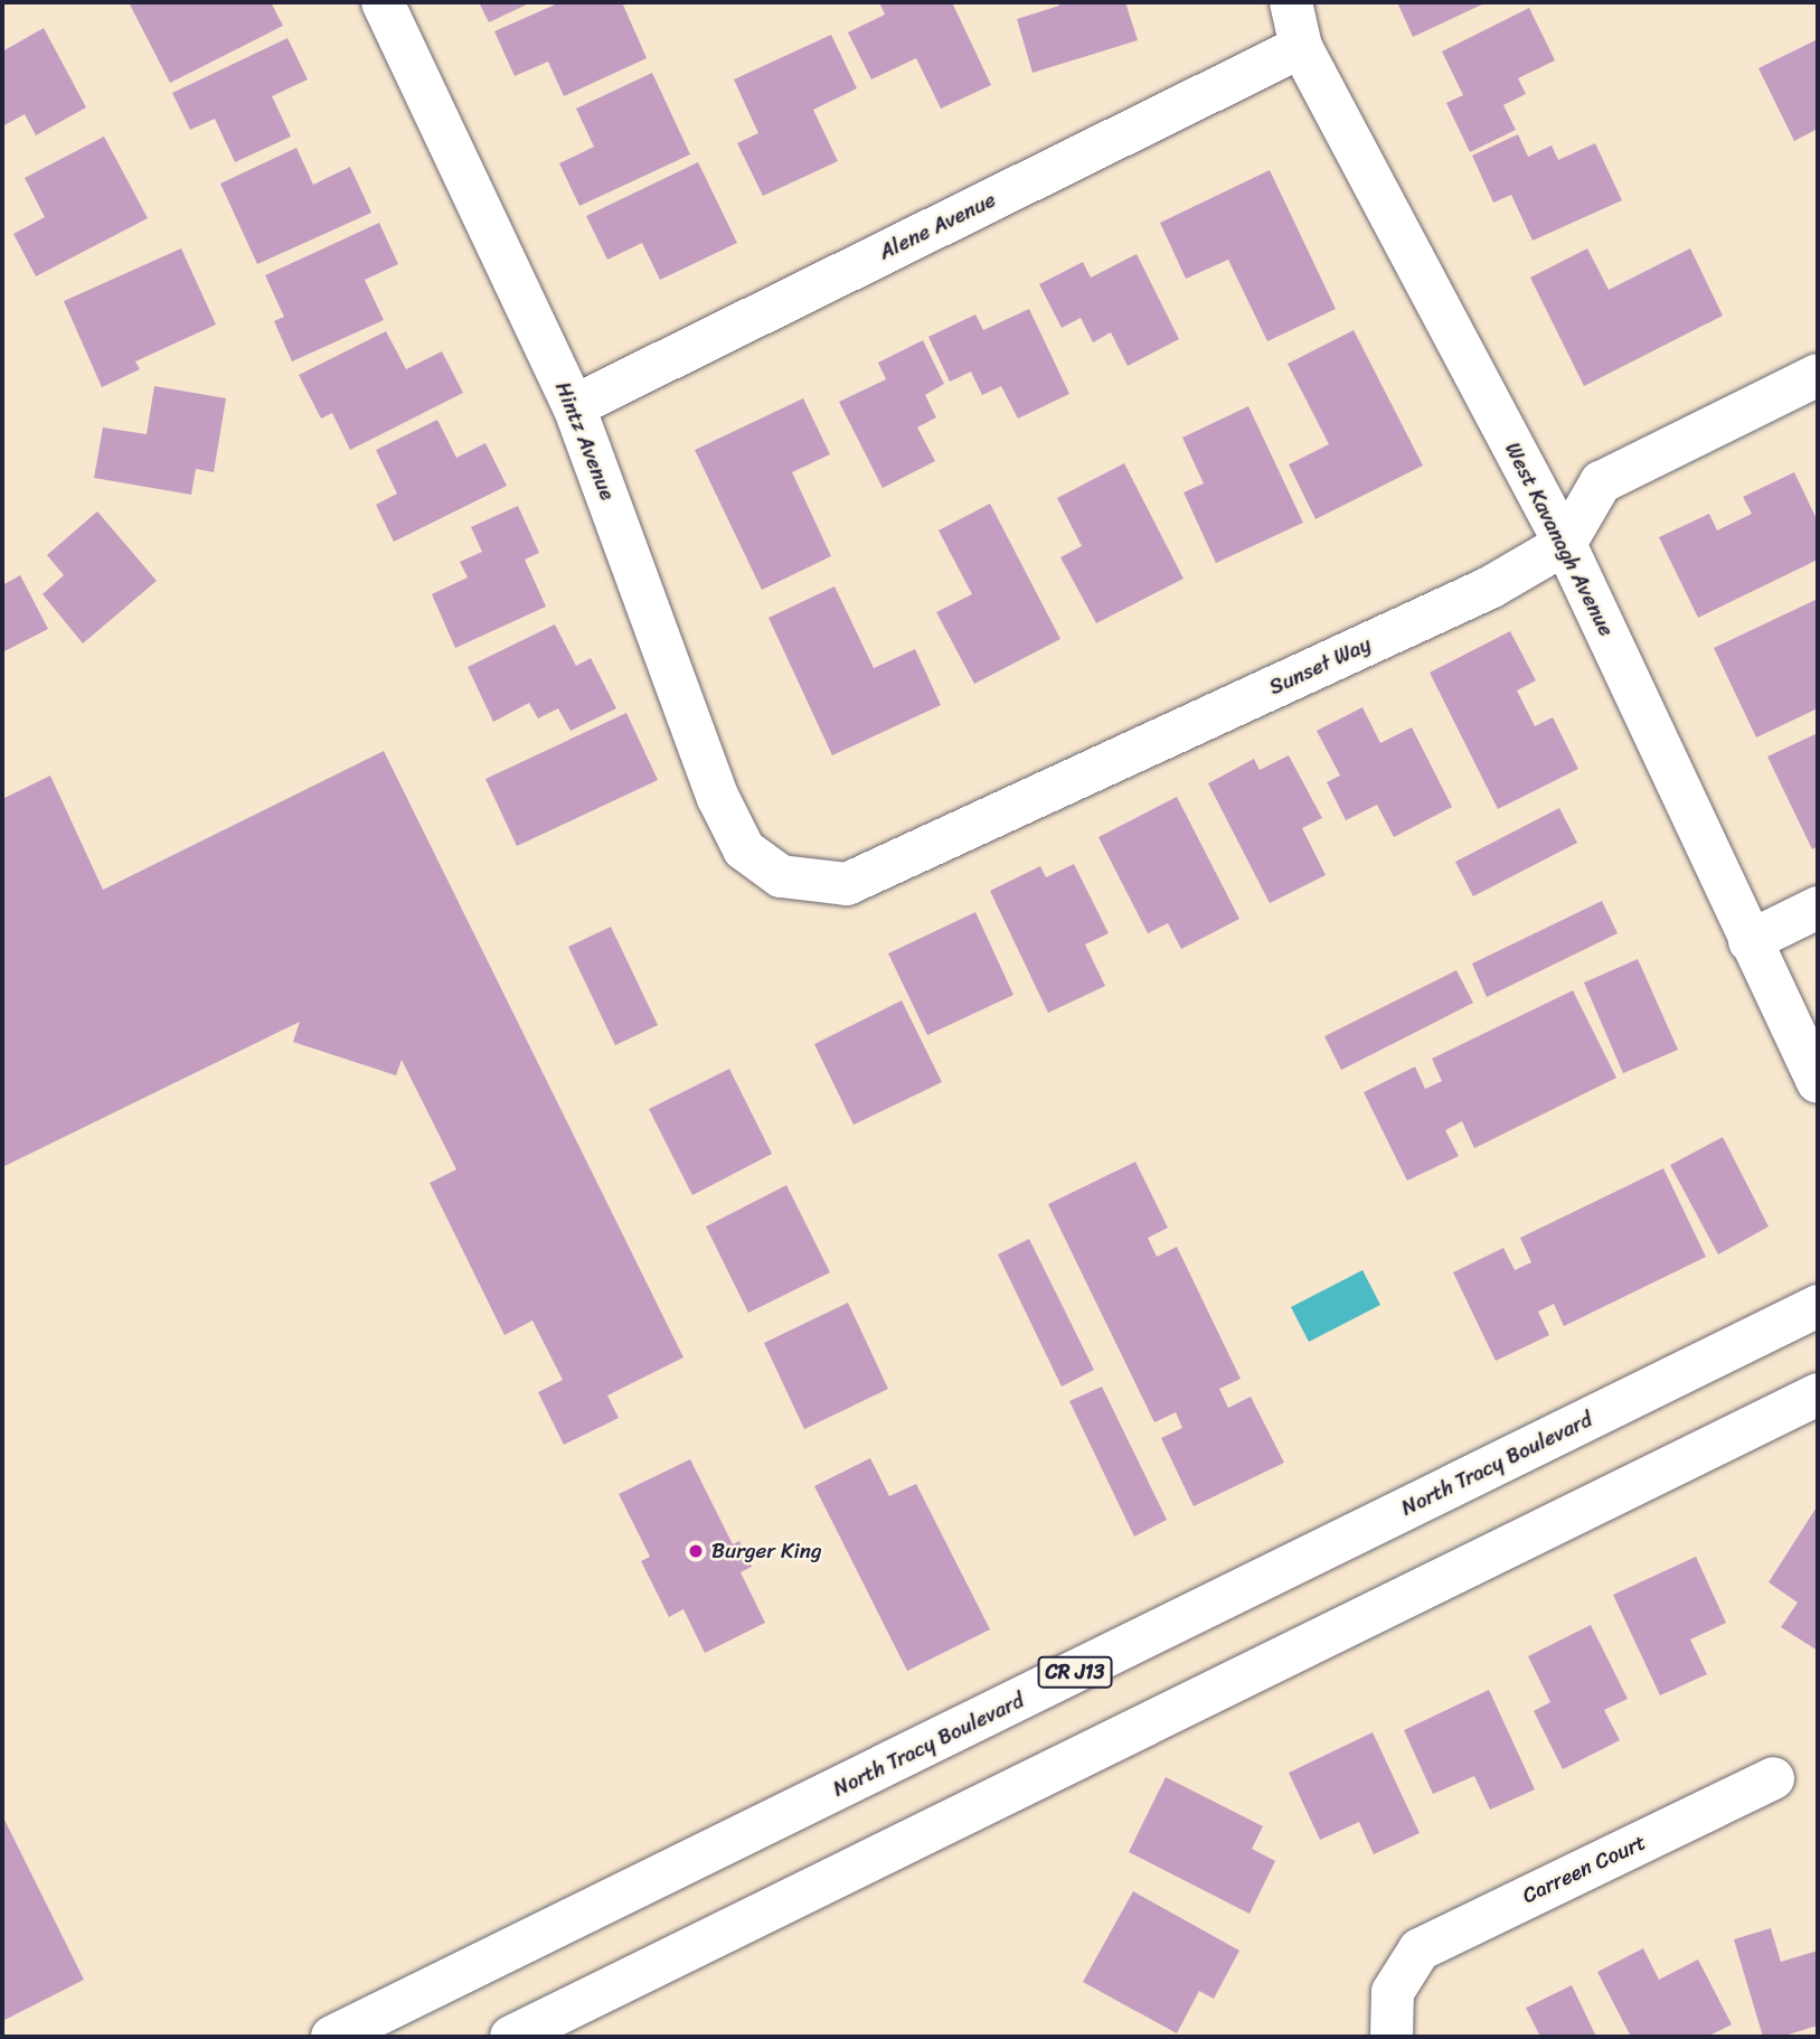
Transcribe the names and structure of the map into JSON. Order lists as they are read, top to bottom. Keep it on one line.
{"streets":{"street":["Alene Avenue","Hintz Avenue","West Kavanagh Avenue","Sunset Way","North Tracy Boulevard","CR J13","Carreen Court"]},"crossings":[["Alene Avenue","Hintz Avenue"],["Alene Avenue","West Kavanagh Avenue"],["Hintz Avenue","Sunset Way"],["West Kavanagh Avenue","Sunset Way"]],"places":["Burger King"]}
